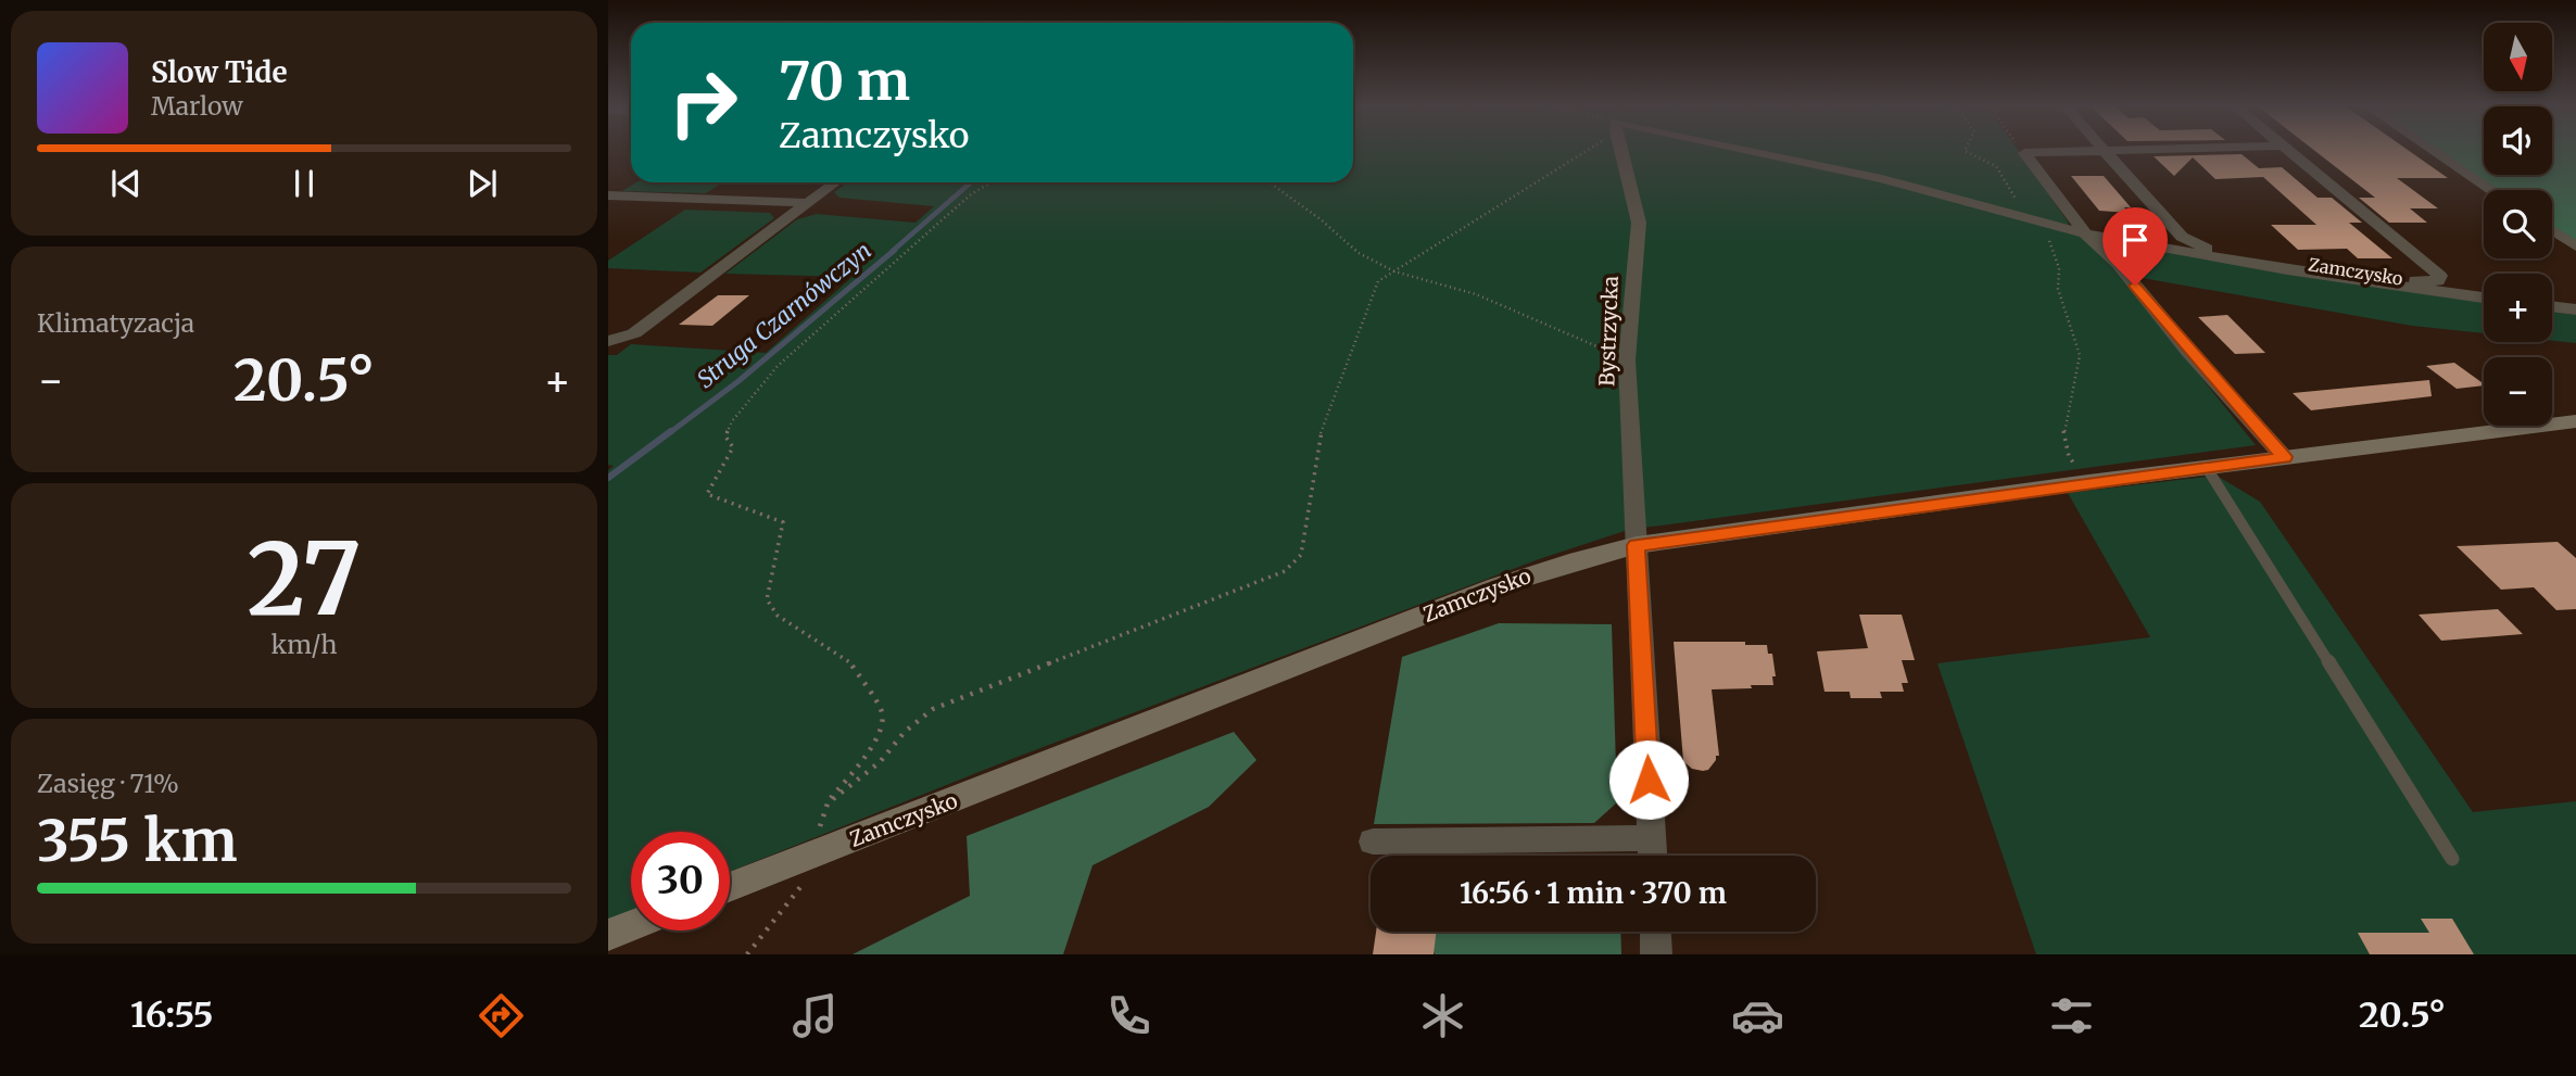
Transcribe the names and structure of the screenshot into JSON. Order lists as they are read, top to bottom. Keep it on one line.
{"streets":{"street":["Zamczysko","Bystrzycka"]},"crossings":[["Zamczysko","Bystrzycka"]],"water":["Struga Czarnówczyn"],"north":"bottom","page":{"map_buttons":["+","−"],"turn":["70 m","Zamczysko"],"song":["Slow Tide","Marlow"],"tile":["Klimatyzacja",["27","km/h"],["Zasięg · 71%","355 km"]],"heat":["−","20.5°","+"],"limit":"30","trip":"16:56 · 1 min · 370 m","tabs":["16:55","20.5°"]}}
